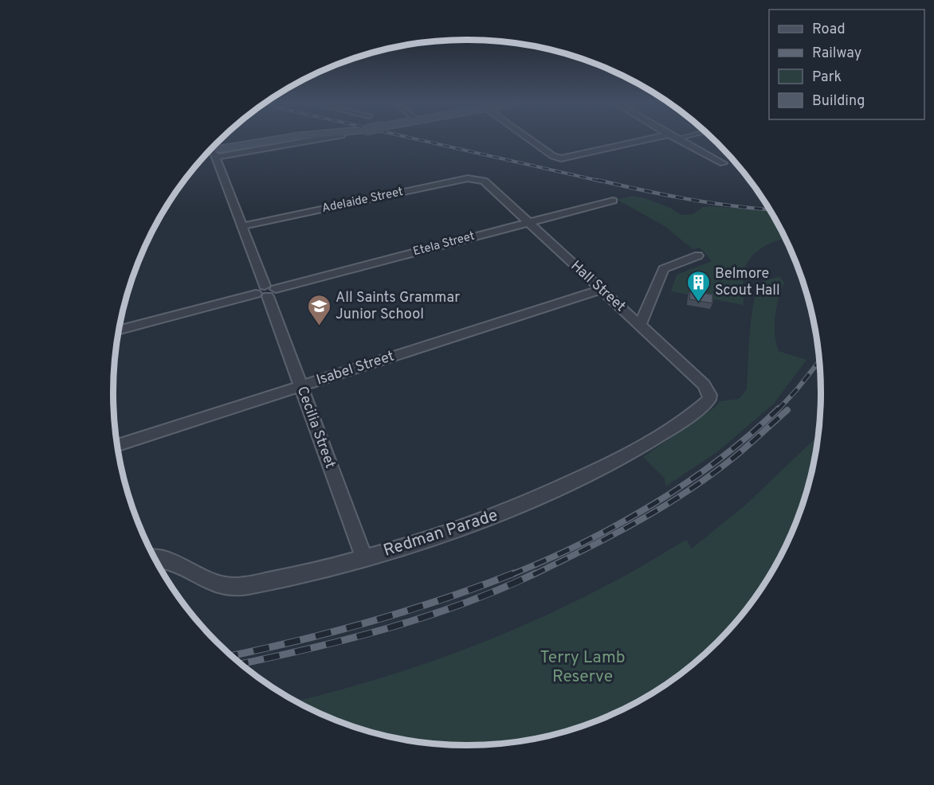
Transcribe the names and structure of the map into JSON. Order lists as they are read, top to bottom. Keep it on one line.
{"streets":{"street":["Adelaide Street","Etela Street","Hall Street","Isabel Street","Cecilia Street","Redman Parade"]},"crossings":[["Adelaide Street","Hall Street"],["Adelaide Street","Cecilia Street"],["Etela Street","Hall Street"],["Etela Street","Cecilia Street"],["Hall Street","Isabel Street"],["Hall Street","Redman Parade"],["Isabel Street","Cecilia Street"],["Cecilia Street","Redman Parade"]],"parks":["Terry Lamb Reserve"],"places":{"building":["Belmore Scout Hall"],"school or university":["All Saints Grammar Junior School"]},"legend":["Road","Railway","Park","Building"]}
